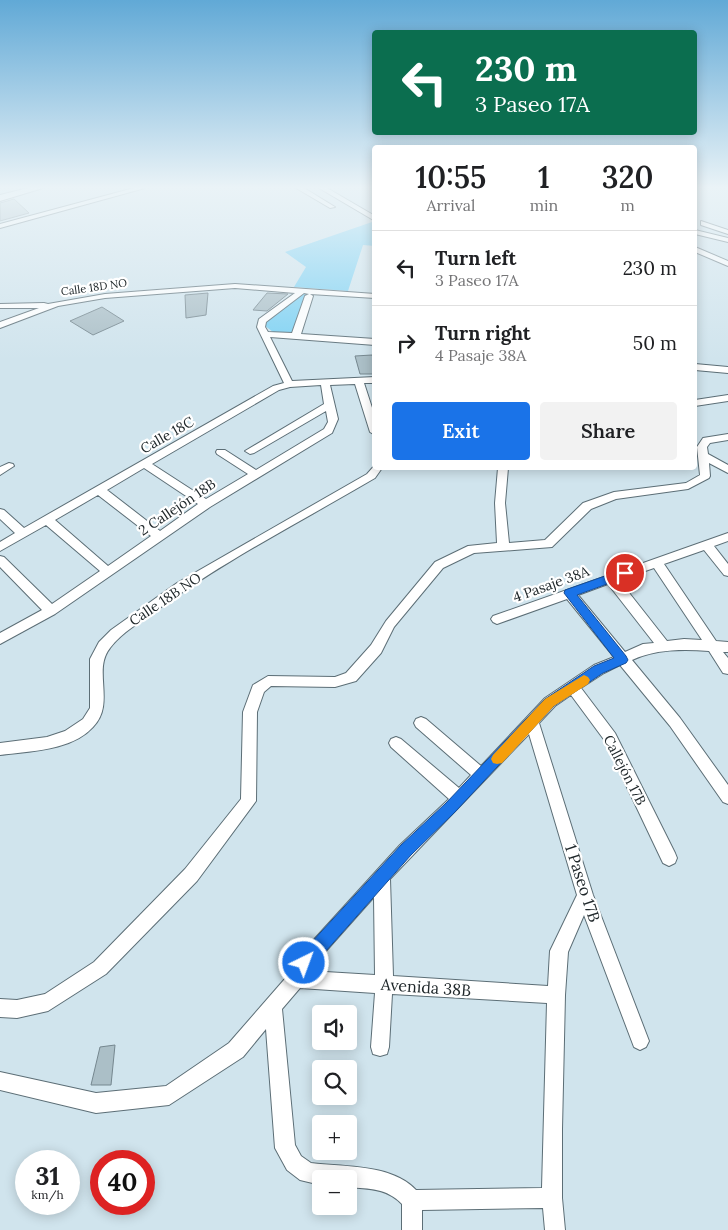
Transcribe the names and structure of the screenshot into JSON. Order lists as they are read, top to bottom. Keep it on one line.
{"streets":{"street":["Calle 18D NO","Calle 18C","2 Callejón 18B","4 Pasaje 38A","Calle 18B NO","Callejón 17B","1 Paseo 17B","Avenida 38B"]},"crossings":[["Calle 18C","2 Callejón 18B"]],"page":{"turn":["230 m","3 Paseo 17A"],"eta":["10:55","Arrival","1","min","320","m"],"list":[{"name":"Turn left","note":"3 Paseo 17A","value":"230 m"},{"name":"Turn right","note":"4 Pasaje 38A","value":"50 m"}],"buttons":["Exit","Share"],"map_buttons":["+","−"],"speed":"31 km/h","limit":"40"}}
